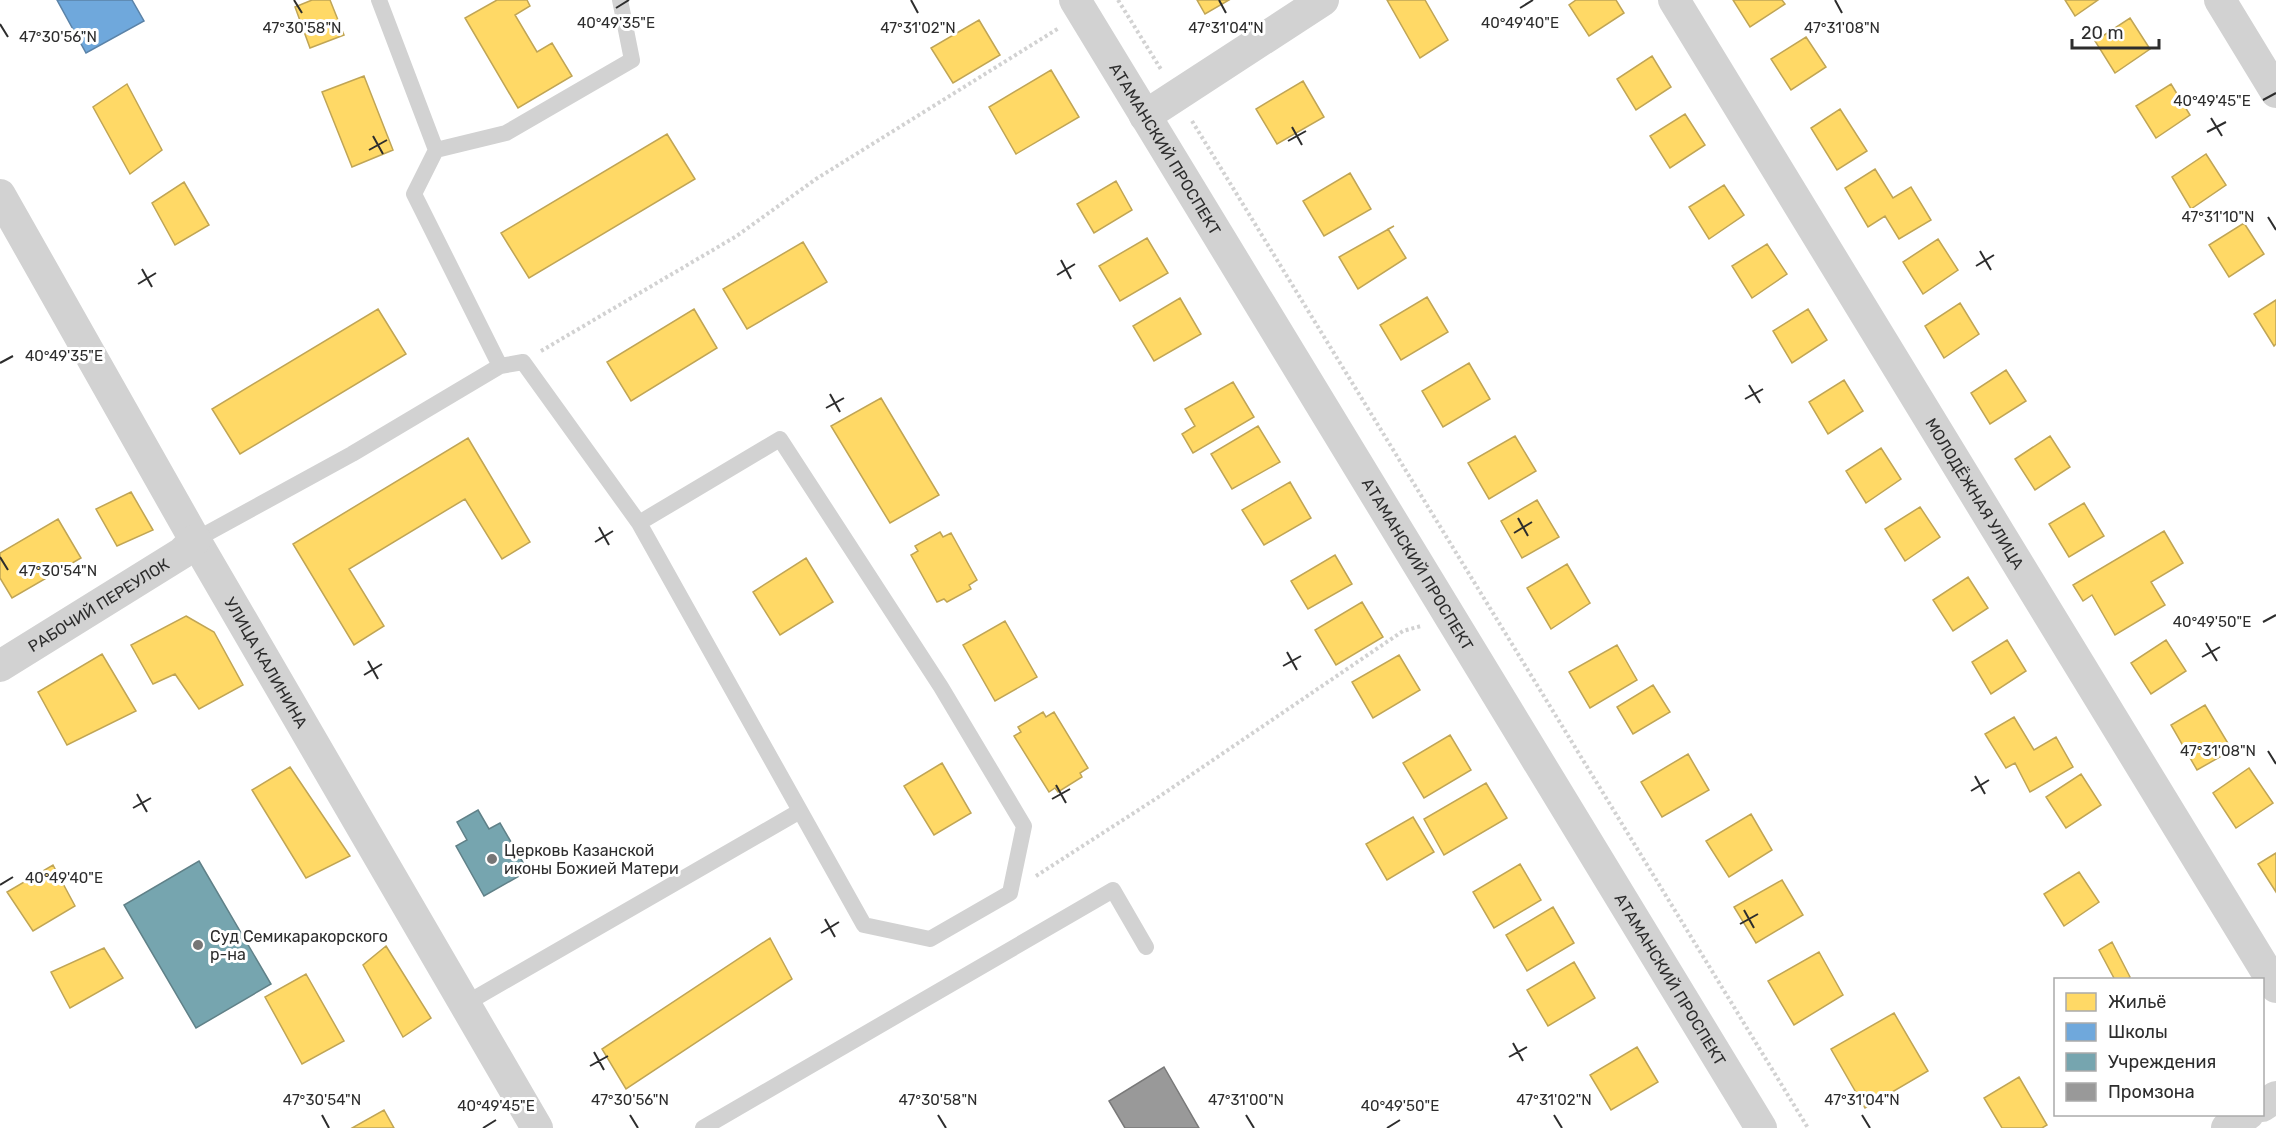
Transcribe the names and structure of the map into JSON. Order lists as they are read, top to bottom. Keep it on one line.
{"streets":{"street":["АТАМАНСКИЙ ПРОСПЕКТ","МОЛОДЁЖНАЯ УЛИЦА","РАБОЧИЙ ПЕРЕУЛОК","УЛИЦА КАЛИНИНА"]},"crossings":[["РАБОЧИЙ ПЕРЕУЛОК","УЛИЦА КАЛИНИНА"]],"places":["Церковь Казанской иконы Божией Матери","Суд Семикаракорского р-на"],"legend":["Жильё","Школы","Учреждения","Промзона"],"scale_bar":"20 m","coordinates":["40°49'35\"E","40°49'40\"E","47°30'58\"N","47°31'02\"N","47°31'04\"N","47°31'08\"N","47°30'56\"N","40°49'45\"E","47°31'10\"N","47°30'54\"N","40°49'50\"E","47°31'00\"N"]}
